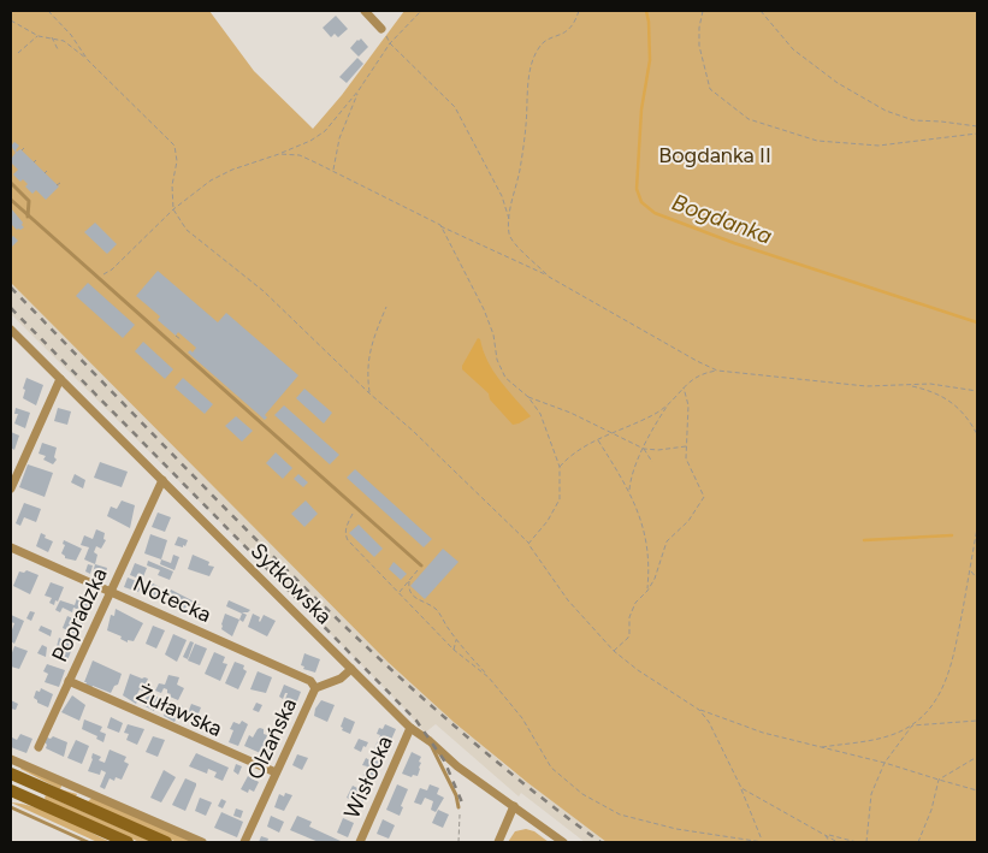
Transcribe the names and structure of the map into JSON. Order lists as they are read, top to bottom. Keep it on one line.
{"streets":{"street":["Sytkowska","Notecka","Popradzka","Żuławska","Olzańska","Wisłocka"]},"crossings":[["Sytkowska","Popradzka"],["Sytkowska","Olzańska"],["Sytkowska","Wisłocka"],["Notecka","Popradzka"],["Notecka","Olzańska"],["Popradzka","Żuławska"],["Żuławska","Olzańska"]],"water":["Bogdanka"],"parks":["Bogdanka II"]}
